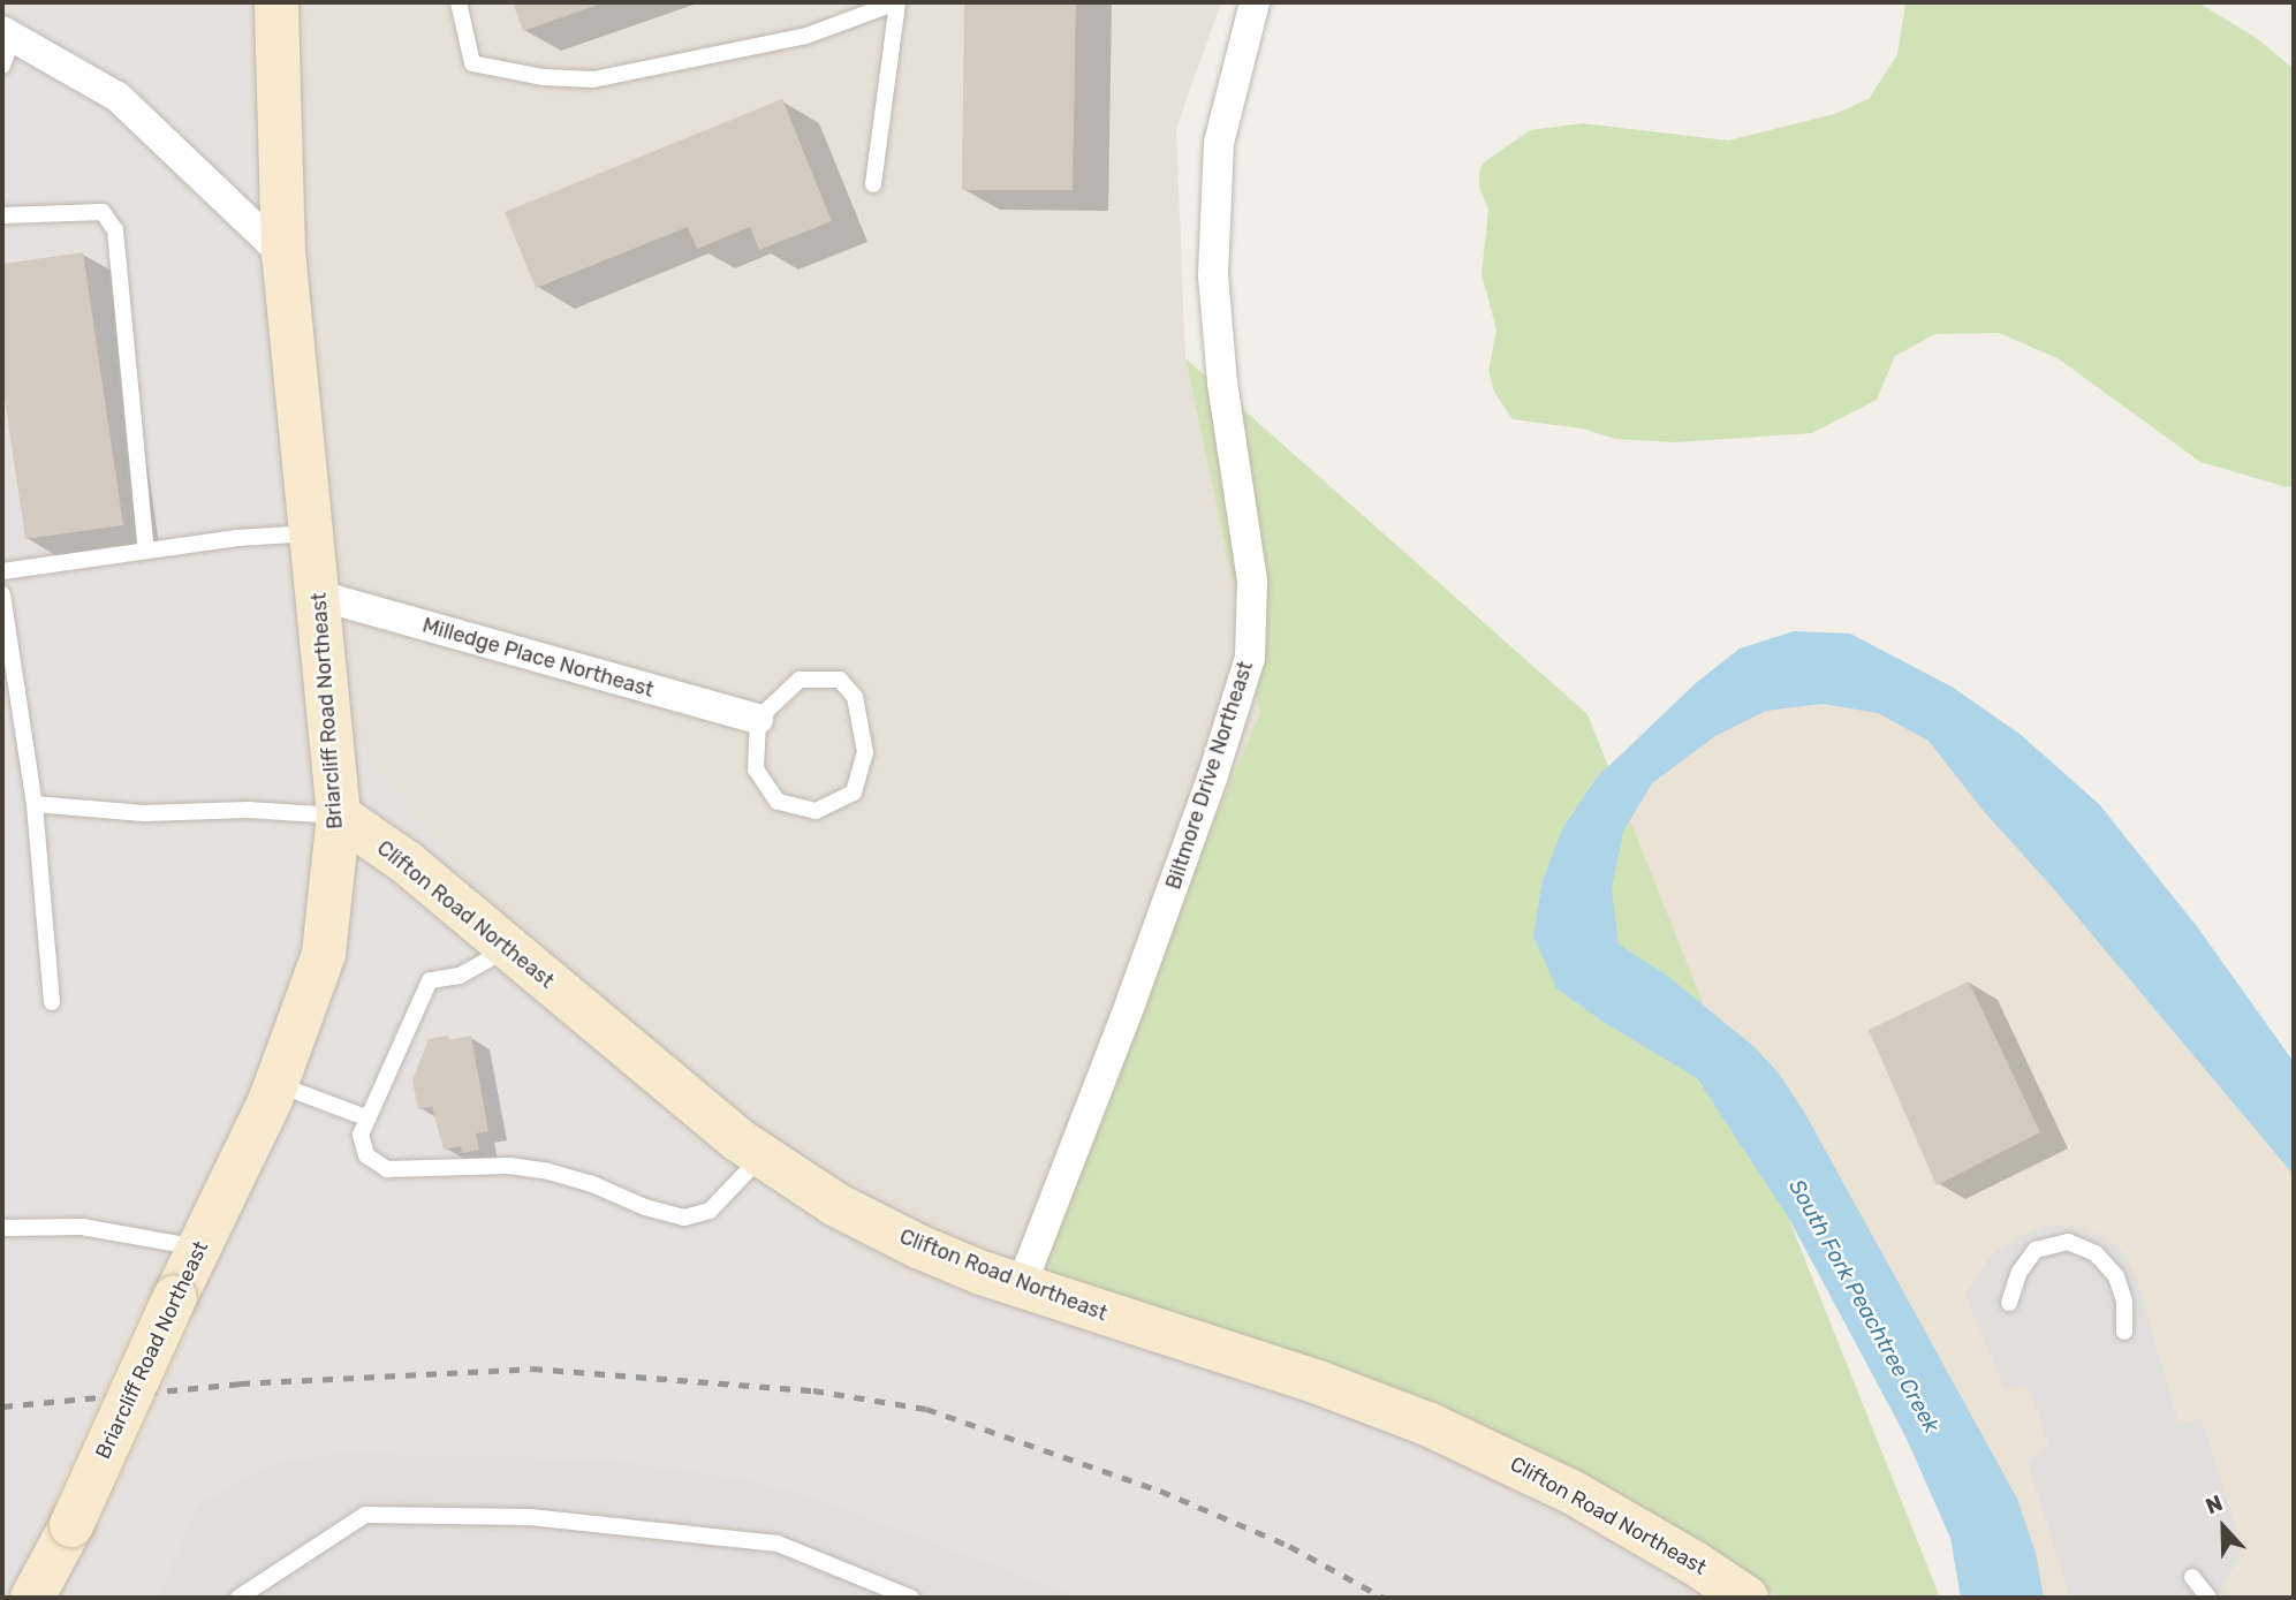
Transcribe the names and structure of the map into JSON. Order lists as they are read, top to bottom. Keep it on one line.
{"streets":{"main road":["Briarcliff Road Northeast","Clifton Road Northeast"],"street":["Milledge Place Northeast","Biltmore Drive Northeast"]},"crossings":[["Milledge Place Northeast","Briarcliff Road Northeast"],["Briarcliff Road Northeast","Clifton Road Northeast"],["Biltmore Drive Northeast","Clifton Road Northeast"]],"water":["South Fork Peachtree Creek"],"north":"top"}
